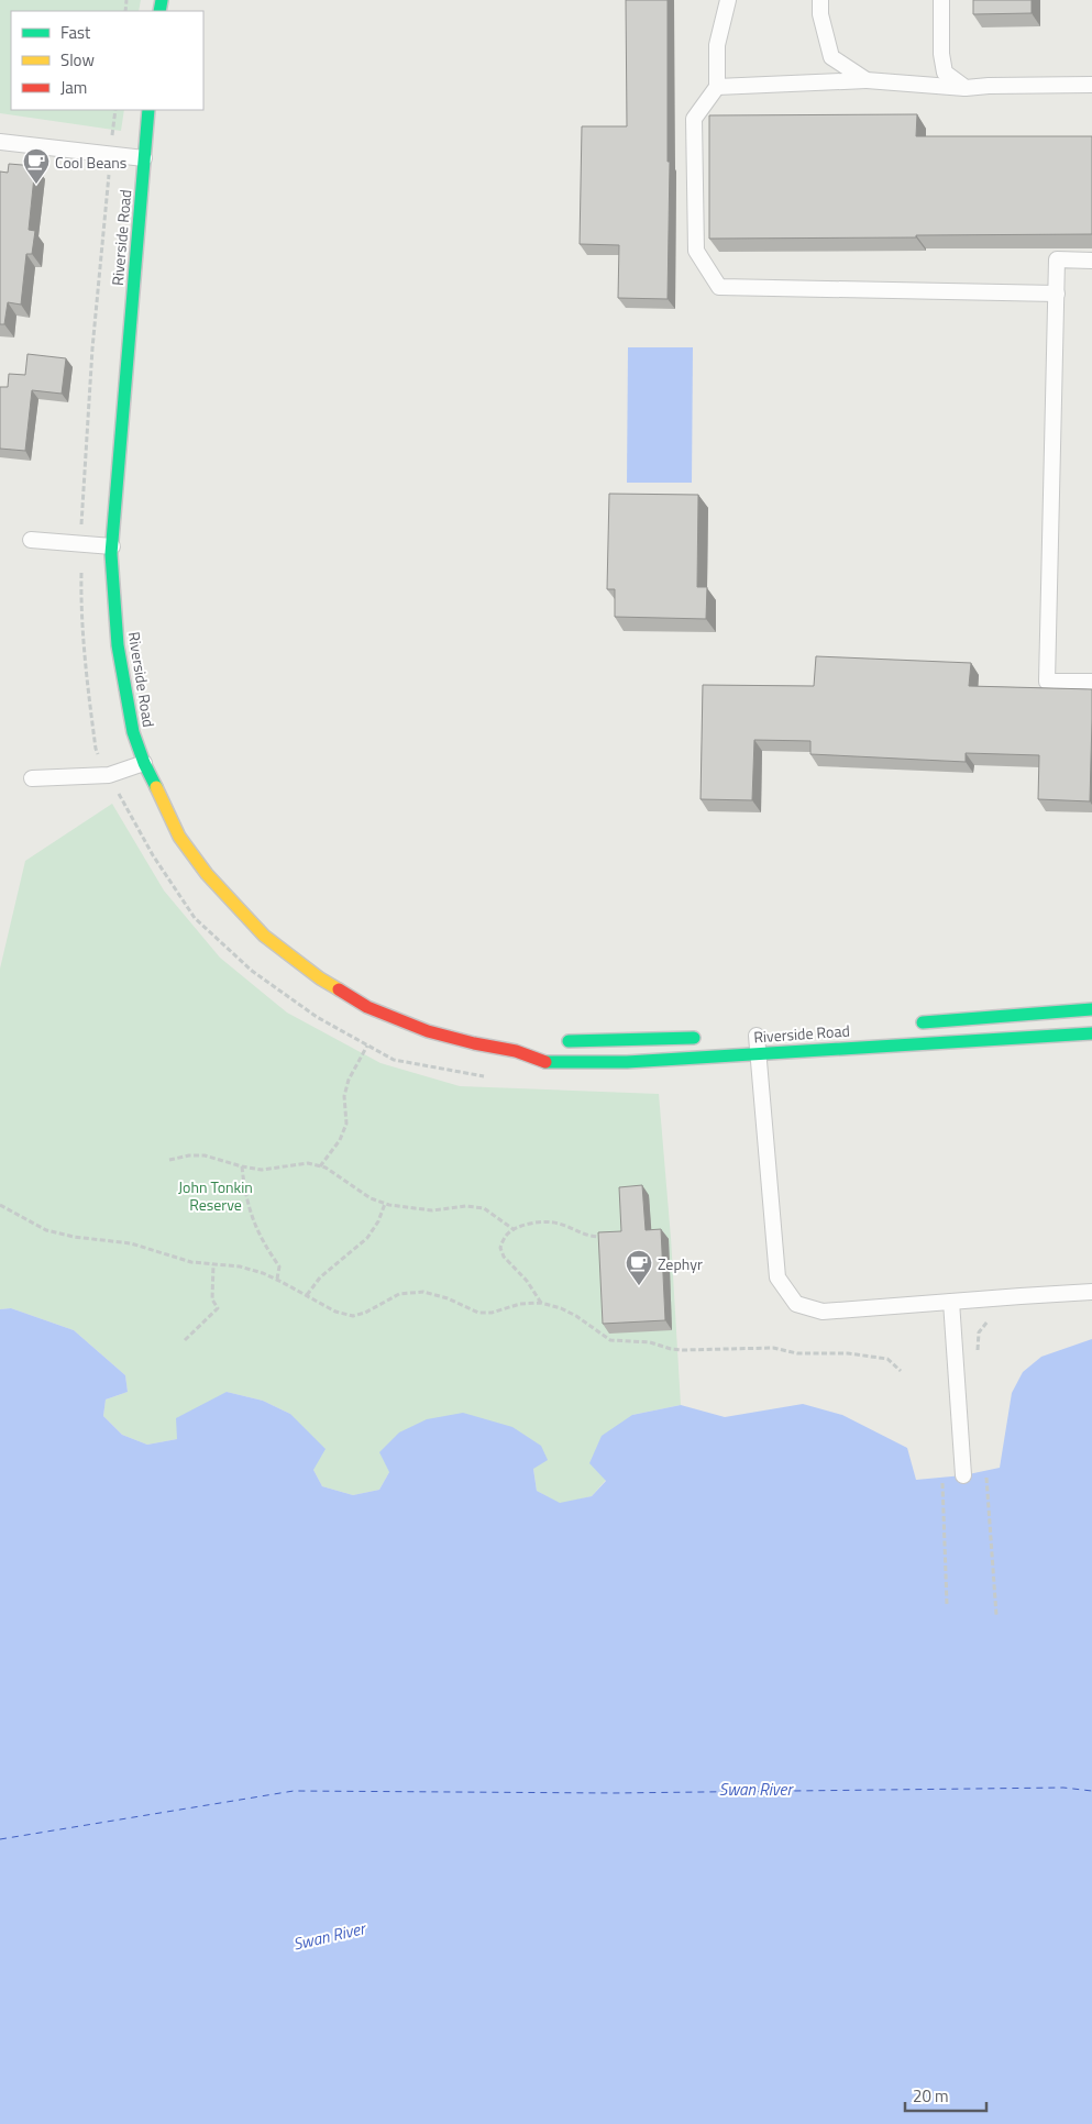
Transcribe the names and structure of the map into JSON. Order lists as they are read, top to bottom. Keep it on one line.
{"streets":{"street":["Riverside Road"]},"water":["Swan River"],"parks":["John Tonkin Reserve"],"places":{"cafe":["Cool Beans","Zephyr"]},"legend":["Fast","Slow","Jam"],"scale_bar":"20 m"}
